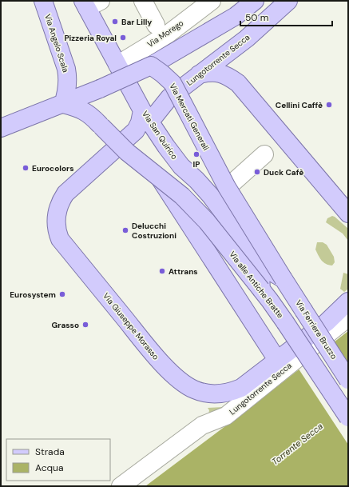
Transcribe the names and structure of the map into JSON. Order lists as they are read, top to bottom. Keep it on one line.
{"streets":{"main road":["Via Angelo Scala","Lungotorrente Secca","Via Mercati Generali","Via San Quirico","Via alle Antiche Bratte","Via Giuseppe Morasso","Via Ferriere Bruzzo"],"street":["Via Morego"]},"crossings":[["Via Morego","Via San Quirico"],["Via Angelo Scala","Via alle Antiche Bratte"],["Lungotorrente Secca","Via San Quirico"],["Lungotorrente Secca","Via Giuseppe Morasso"],["Via Mercati Generali","Via San Quirico"],["Via Mercati Generali","Via Ferriere Bruzzo"],["Via San Quirico","Via Giuseppe Morasso"],["Via San Quirico","Via Ferriere Bruzzo"],["Via alle Antiche Bratte","Via Giuseppe Morasso"]],"water":["Torrente Secca"],"places":["Bar Lilly","Pizzeria Royal","Cellini Caffè","IP","Eurocolors","Duck Cafè","Delucchi Costruzioni","Attrans","Eurosystem","Grasso"],"legend":["Strada","Acqua"],"scale_bar":"50 m"}
